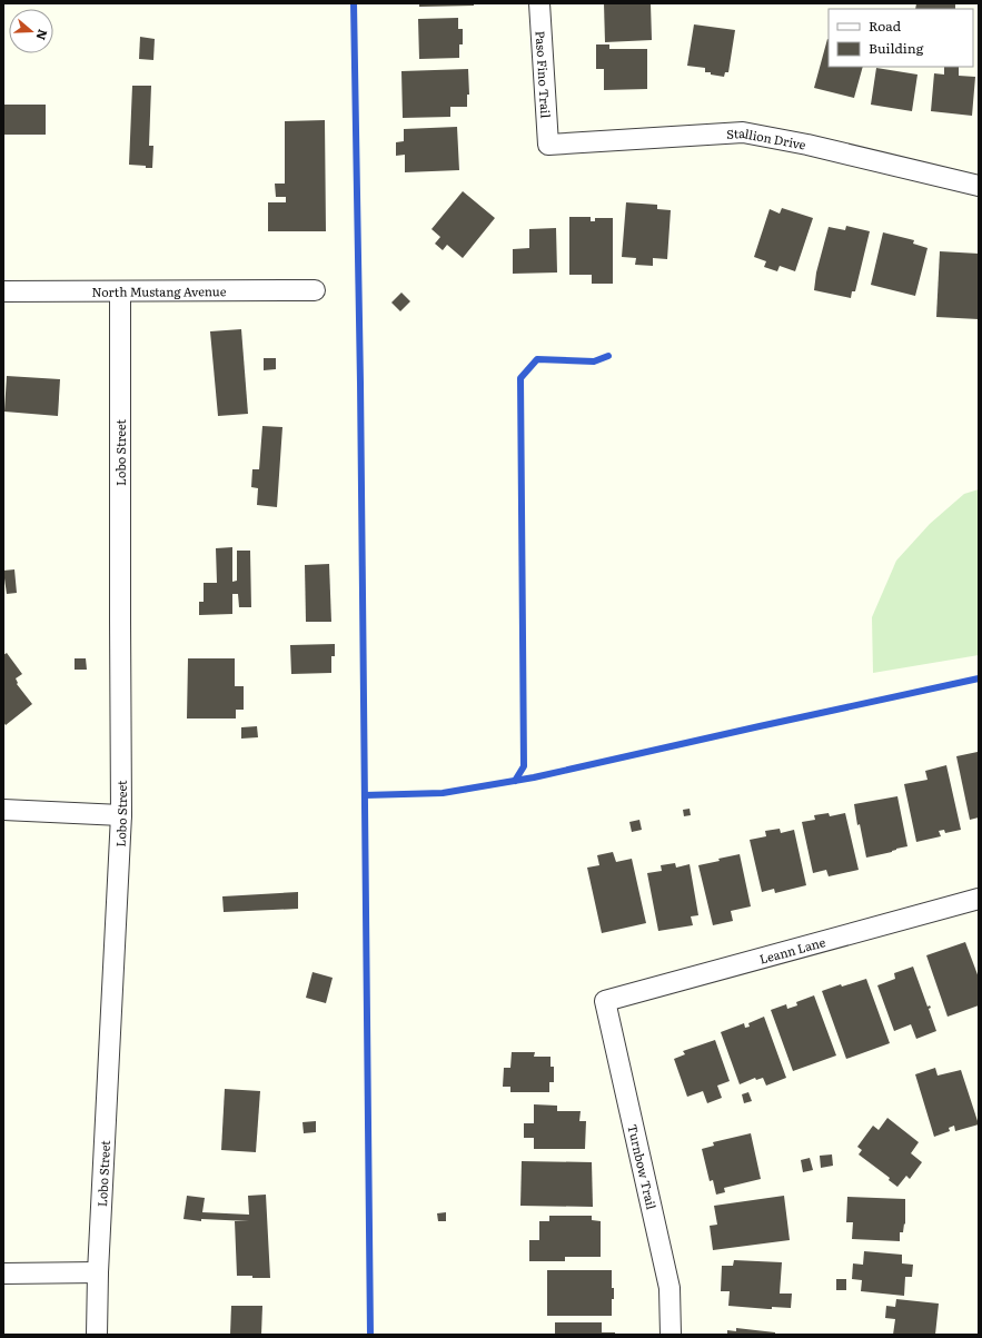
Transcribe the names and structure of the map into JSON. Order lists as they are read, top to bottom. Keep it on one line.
{"streets":{"street":["Paso Fino Trail","Stallion Drive","North Mustang Avenue","Lobo Street","Leann Lane","Turnbow Trail"]},"crossings":[["Paso Fino Trail","Stallion Drive"],["North Mustang Avenue","Lobo Street"],["Leann Lane","Turnbow Trail"]],"legend":["Road","Building"],"north":"right"}
